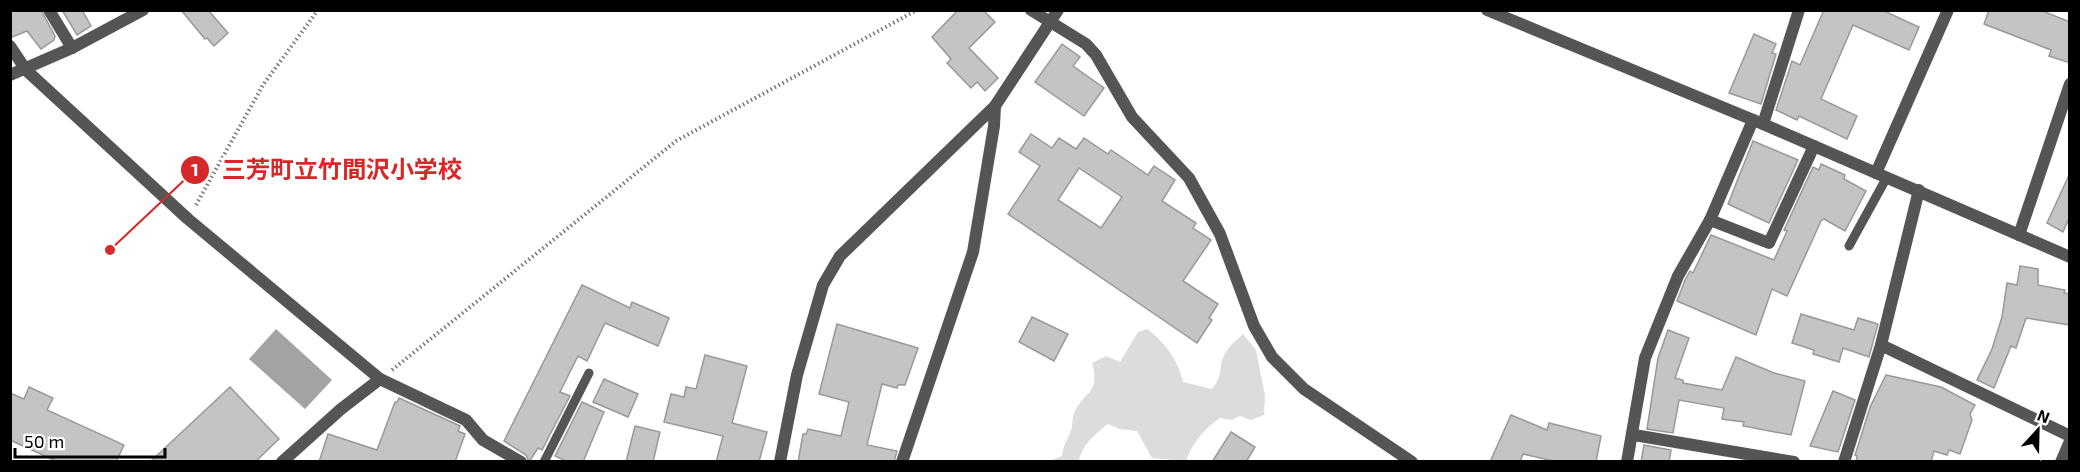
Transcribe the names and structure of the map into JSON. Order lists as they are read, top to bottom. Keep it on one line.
{"places":["三芳町立竹間沢小学校"],"scale_bar":"50 m","north":"top"}
